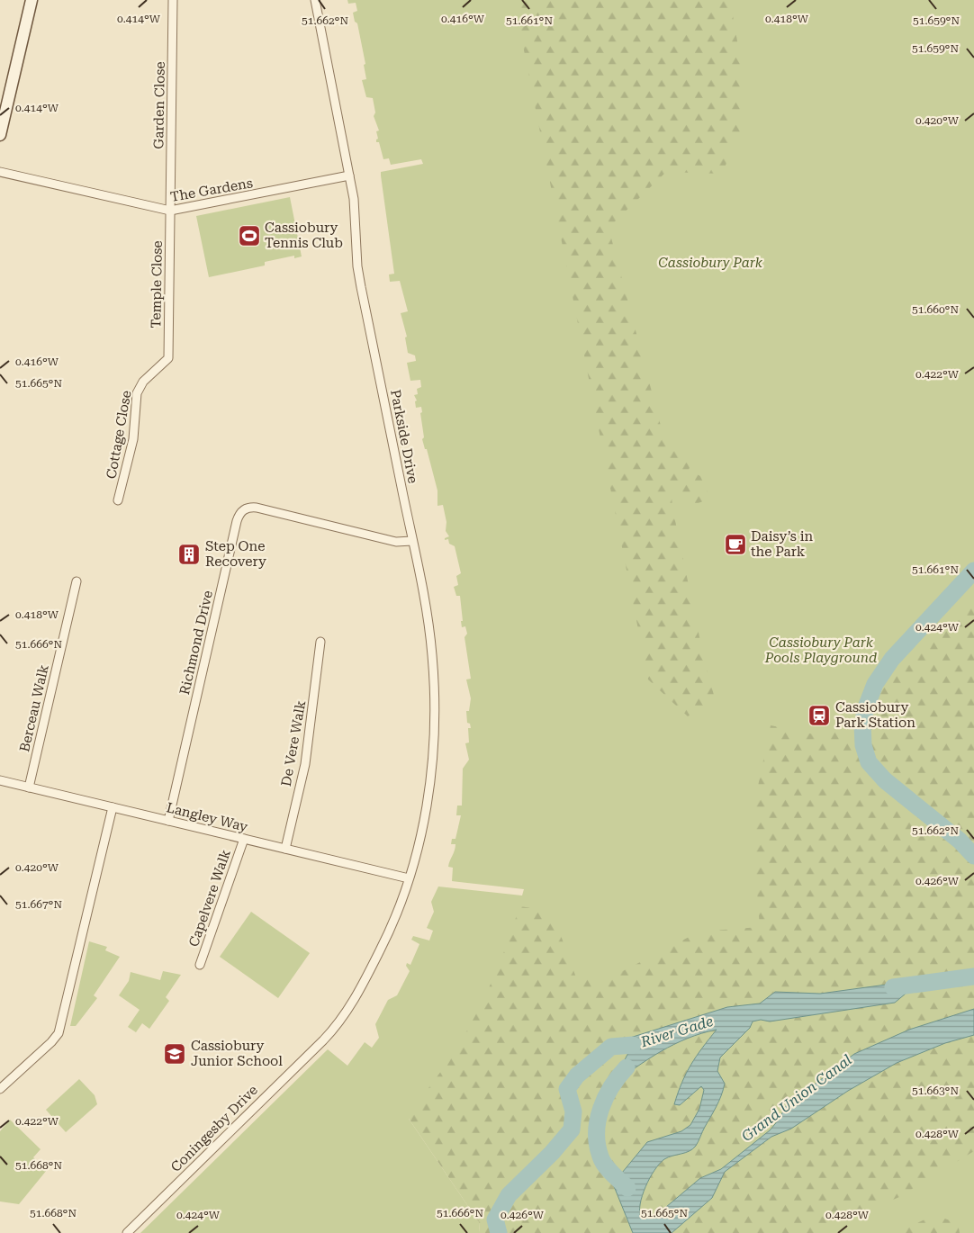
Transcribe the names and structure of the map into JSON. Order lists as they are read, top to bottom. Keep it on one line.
{"streets":{"street":["Garden Close","The Gardens","Temple Close","Cottage Close","Parkside Drive","Richmond Drive","Berceau Walk","De Vere Walk","Langley Way","Capelvere Walk","Coningesby Drive"]},"crossings":[["Garden Close","The Gardens"],["Garden Close","Temple Close"],["The Gardens","Temple Close"],["The Gardens","Parkside Drive"],["Temple Close","Cottage Close"],["Parkside Drive","Richmond Drive"],["Parkside Drive","Langley Way"],["Parkside Drive","Coningesby Drive"],["Richmond Drive","Langley Way"],["Berceau Walk","Langley Way"],["De Vere Walk","Langley Way"],["Langley Way","Capelvere Walk"],["Langley Way","Coningesby Drive"]],"water":["River Gade","Grand Union Canal"],"parks":["Cassiobury Park","Cassiobury Park Pools Playground"],"places":{"sports":["Cassiobury Tennis Club"],"cafe":["Daisy’s in the Park"],"building":["Step One Recovery"],"station":["Cassiobury Park Station"],"school or university":["Cassiobury Junior School"]},"coordinates":["0.414°W","0.416°W","0.418°W","51.662°N","51.661°N","51.659°N","0.420°W","51.660°N","0.422°W","51.665°N","0.424°W","51.666°N","0.426°W","51.667°N","51.663°N","0.428°W","51.668°N"]}
